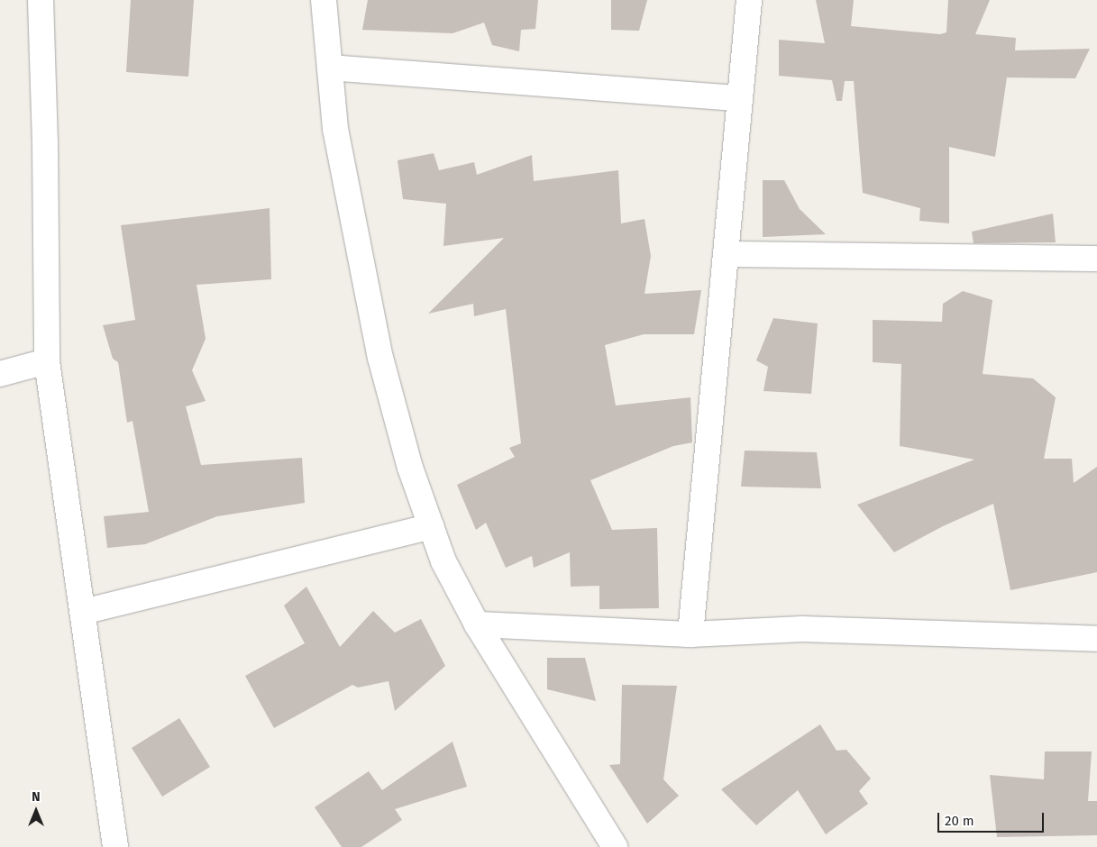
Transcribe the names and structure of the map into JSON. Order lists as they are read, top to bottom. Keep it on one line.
{"scale_bar":"20 m","north":"top"}
